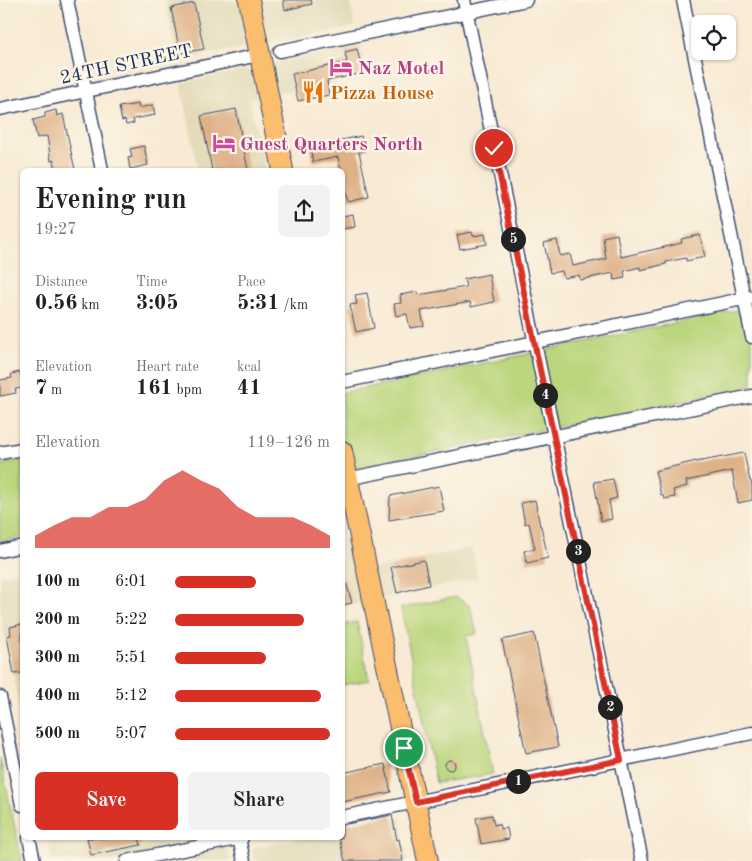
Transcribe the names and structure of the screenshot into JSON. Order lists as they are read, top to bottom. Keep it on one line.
{"streets":{"street":["24TH STREET"]},"places":{"hotel":["Naz Motel","Guest Quarters North"],"restaurant":["Pizza House"]},"page":{"heading":["Evening run","19:27"],"pins":["5","4","3","2","1"],"stats":[["Distance","0.56 km"],["Time","3:05"],["Pace","5:31 /km"],["Elevation","7 m"],["Heart rate","161 bpm"],["kcal","41"]],"chart":["Elevation","119–126 m"],"list":[{"name":"100 m","note":"6:01"},{"name":"200 m","note":"5:22"},{"name":"300 m","note":"5:51"},{"name":"400 m","note":"5:12"},{"name":"500 m","note":"5:07"}],"buttons":["Save","Share"]}}
